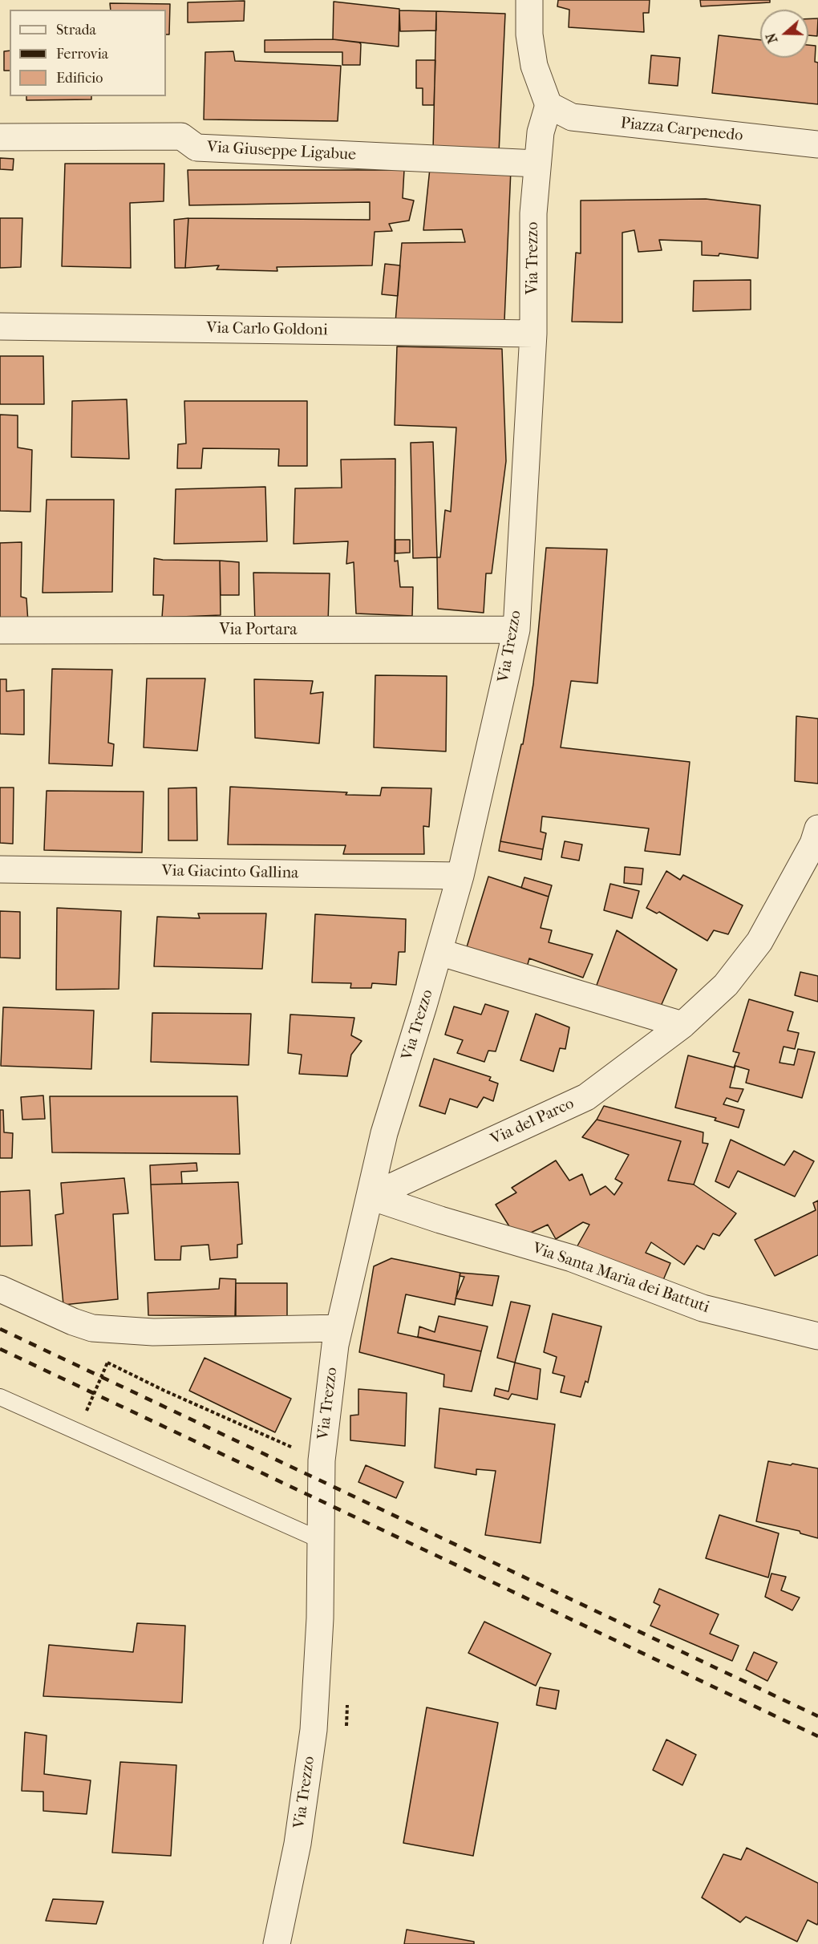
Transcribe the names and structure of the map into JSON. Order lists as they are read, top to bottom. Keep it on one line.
{"streets":{"street":["Piazza Carpenedo","Via Giuseppe Ligabue","Via Trezzo","Via Carlo Goldoni","Via Portara","Via Giacinto Gallina","Via del Parco","Via Santa Maria dei Battuti"]},"crossings":[["Piazza Carpenedo","Via Trezzo"],["Via Giuseppe Ligabue","Via Trezzo"],["Via Trezzo","Via Carlo Goldoni"],["Via Trezzo","Via Portara"],["Via Trezzo","Via Giacinto Gallina"],["Via Trezzo","Via del Parco"],["Via Trezzo","Via Santa Maria dei Battuti"],["Via del Parco","Via Santa Maria dei Battuti"]],"legend":["Strada","Ferrovia","Edificio"],"north":"left"}
